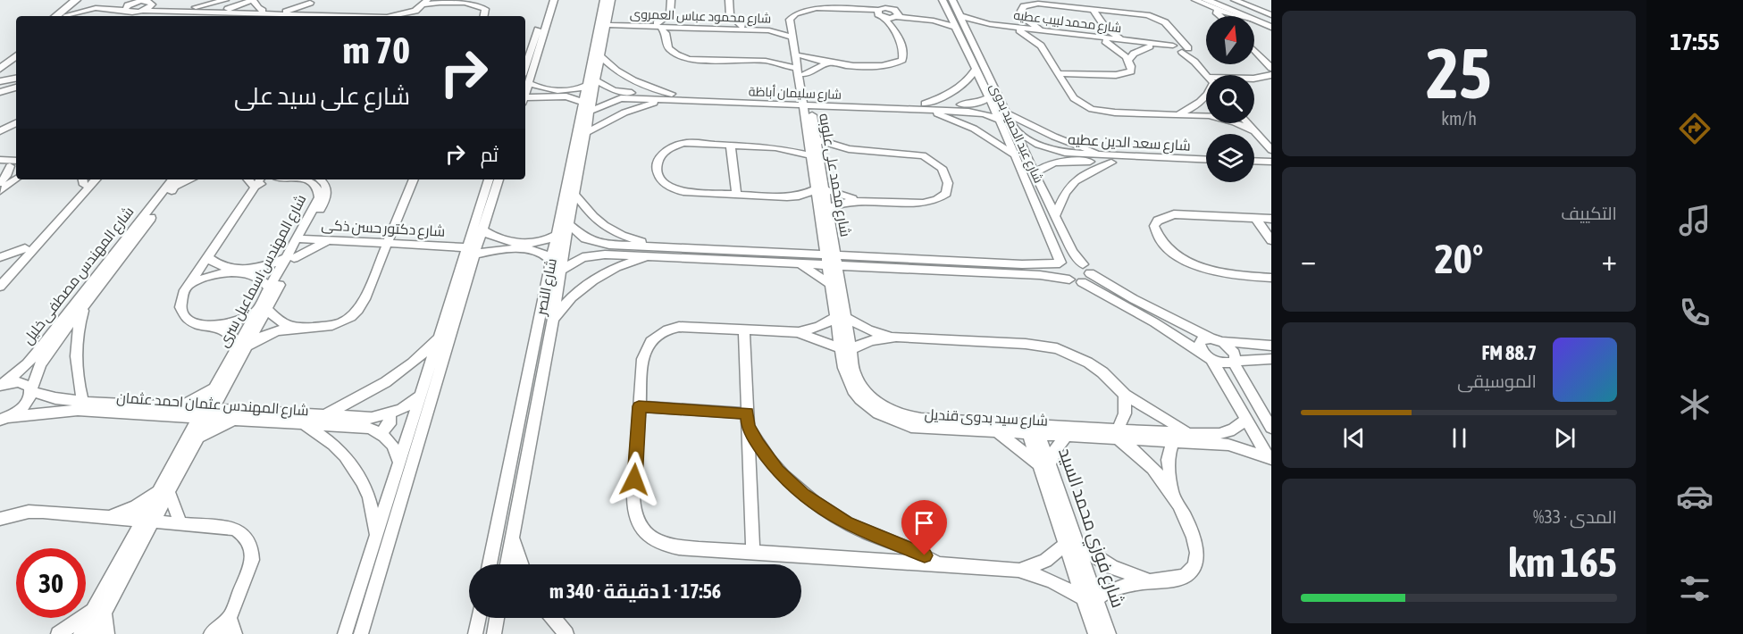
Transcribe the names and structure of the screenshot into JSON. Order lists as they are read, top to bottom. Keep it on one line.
{"streets":{"street":["شارع محمود عباس العمروى","شارع محمد لبيب عطيه","شارع سليمان أباظة","شارع عبد الحميد بدوى","شارع سعد الدين عطيه","شارع محمد على علوبه","شارع دكتور حسن ذكى","شارع المهندس اسماعيل سرى","شارع المهندس مصطفى خليل","شارع النصر","شارع المهندس عثمان احمد عثمان","شارع سيد بدوى قنديل","شارع فوزي محمد السيد"]},"crossings":[["شارع محمد لبيب عطيه","شارع عبد الحميد بدوى"],["شارع سليمان أباظة","شارع عبد الحميد بدوى"],["شارع سليمان أباظة","شارع محمد على علوبه"],["شارع عبد الحميد بدوى","شارع سعد الدين عطيه"],["شارع محمد على علوبه","شارع سيد بدوى قنديل"],["شارع دكتور حسن ذكى","شارع المهندس اسماعيل سرى"],["شارع دكتور حسن ذكى","شارع النصر"],["شارع المهندس اسماعيل سرى","شارع المهندس عثمان احمد عثمان"],["شارع المهندس مصطفى خليل","شارع المهندس عثمان احمد عثمان"],["شارع سيد بدوى قنديل","شارع فوزي محمد السيد"]],"north":"top","page":{"tabs":"17:55","tile":[["25","km/h"],"التكييف",["المدى · 33%","165 km"]],"turn":["70 m","شارع على سيد على"],"then":"ثم","heat":["−","20°","+"],"song":["88.7 FM","الموسيقى"],"limit":"30","trip":"17:56 · 1 دقيقة · 340 m"}}
